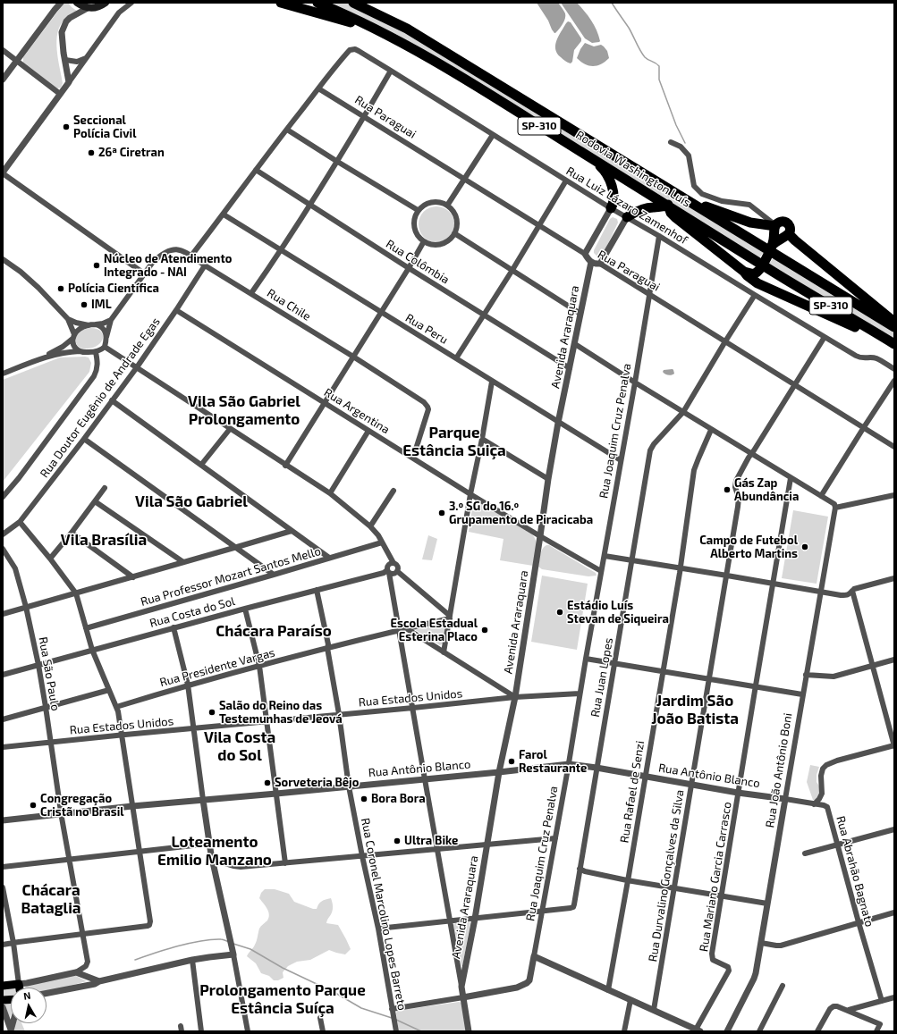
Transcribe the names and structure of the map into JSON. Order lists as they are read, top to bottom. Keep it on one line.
{"streets":{"highway":["SP-310","Rodovia Washington Luís"],"street":["Rua Paraguai","Rua Luiz Lázaro Zamenhof","Rua Colômbia","Rua Chile","Rua Peru","Avenida Araraquara","Rua Doutor Eugênio de Andrade Egas","Rua Argentina","Rua Joaquim Cruz Penalva","Rua Professor Mozart Santos Mello","Rua Costa do Sol","Rua Presidente Vargas","Rua São Paulo","Rua Juan Lopes","Rua Estados Unidos","Rua Antônio Blanco","Rua João Antônio Boni","Rua Rafael de Senzi","Rua Abrahão Bagnato","Rua Durvalino Gonçalves da Silva","Rua Mariano Garcia Carrasco","Rua Coronel Marcolino Lopes Barreto"]},"crossings":[["Rua Paraguai","Rua Luiz Lázaro Zamenhof"],["Rua Paraguai","Avenida Araraquara"],["Rua Paraguai","Rua Joaquim Cruz Penalva"],["Rua Paraguai","Rua Durvalino Gonçalves da Silva"],["Rua Luiz Lázaro Zamenhof","Rua Joaquim Cruz Penalva"],["Rua Luiz Lázaro Zamenhof","Rua Durvalino Gonçalves da Silva"],["Rua Colômbia","Avenida Araraquara"],["Rua Chile","Rua Doutor Eugênio de Andrade Egas"],["Rua Chile","Rua Argentina"],["Rua Peru","Avenida Araraquara"],["Rua Peru","Rua Joaquim Cruz Penalva"],["Avenida Araraquara","Rua Argentina"],["Avenida Araraquara","Rua Estados Unidos"],["Avenida Araraquara","Rua Antônio Blanco"],["Rua Doutor Eugênio de Andrade Egas","Rua Argentina"],["Rua Argentina","Rua Joaquim Cruz Penalva"],["Rua Joaquim Cruz Penalva","Rua Juan Lopes"],["Rua Joaquim Cruz Penalva","Rua Estados Unidos"],["Rua Joaquim Cruz Penalva","Rua Antônio Blanco"],["Rua Costa do Sol","Rua São Paulo"],["Rua Costa do Sol","Rua Coronel Marcolino Lopes Barreto"],["Rua Presidente Vargas","Rua Coronel Marcolino Lopes Barreto"],["Rua São Paulo","Rua Estados Unidos"],["Rua São Paulo","Rua Antônio Blanco"],["Rua Juan Lopes","Rua Antônio Blanco"],["Rua Estados Unidos","Rua Coronel Marcolino Lopes Barreto"],["Rua Antônio Blanco","Rua João Antônio Boni"],["Rua Antônio Blanco","Rua Rafael de Senzi"],["Rua Antônio Blanco","Rua Abrahão Bagnato"],["Rua Antônio Blanco","Rua Durvalino Gonçalves da Silva"],["Rua Antônio Blanco","Rua Mariano Garcia Carrasco"],["Rua Antônio Blanco","Rua Coronel Marcolino Lopes Barreto"]],"districts":["Vila São Gabriel Prolongamento","Parque Estância Suiça","Vila São Gabriel","Vila Brasília","Chácara Paraíso","Jardim São João Batista","Vila Costa do Sol","Loteamento Emilio Manzano","Chácara Bataglia","Prolongamento Parque Estância Suíça"],"places":["Seccional Polícia Civil","26ª Ciretran","Núcleo de Atendimento Integrado - NAI","Polícia Científica","IML","Gás Zap Abundância","3.º SG do 16.º Grupamento de Piracicaba","Campo de Futebol Alberto Martins","Estádio Luís Stevan de Siqueira","Escola Estadual Esterina Placo","Salão do Reino das Testemunhas de Jeová","Farol Restaurante","Sorveteria Bêjo","Bora Bora","Congregação Cristã no Brasil","Ultra Bike"],"north":"top"}
